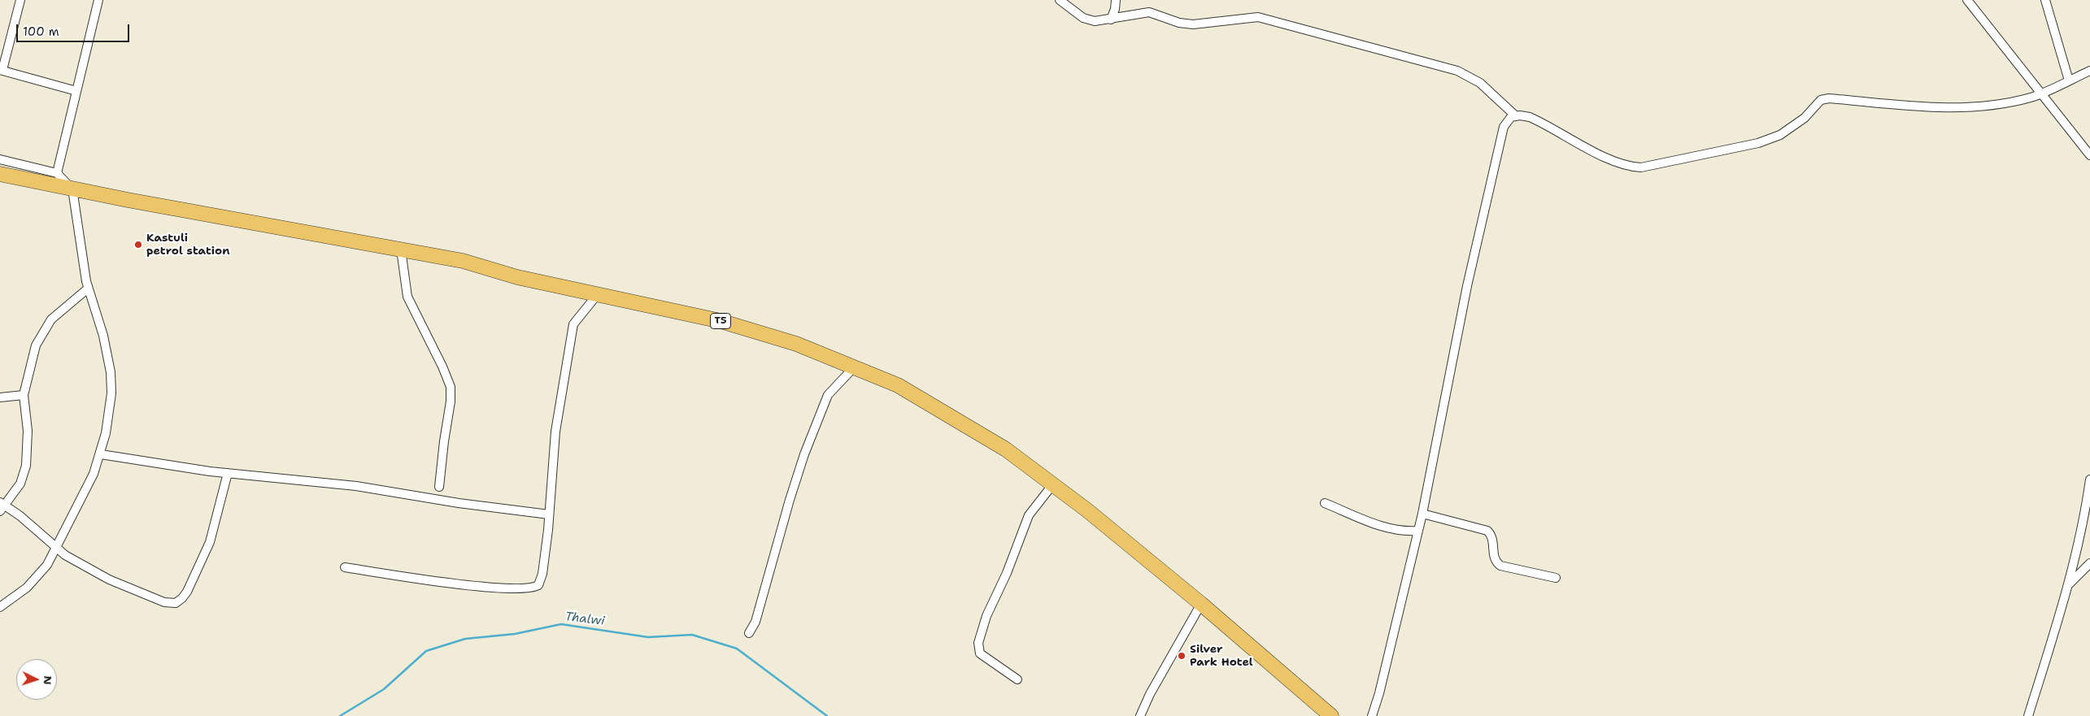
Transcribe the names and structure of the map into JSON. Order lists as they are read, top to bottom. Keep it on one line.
{"streets":{"highway":["T5"]},"water":["Thalwi"],"places":["Kastuli petrol station","Silver Park Hotel"],"scale_bar":"100 m","north":"right"}
